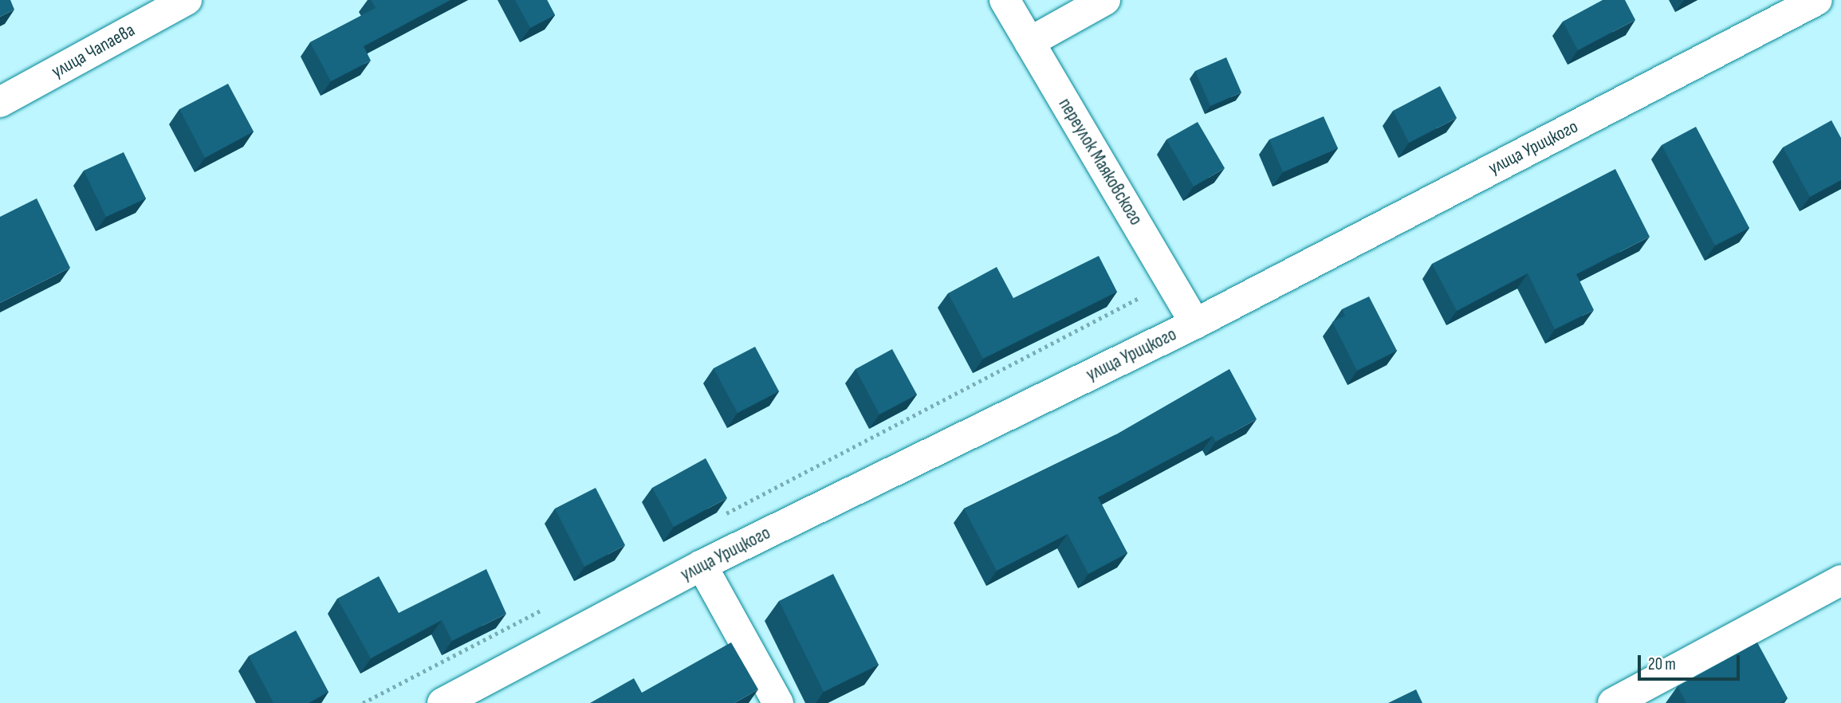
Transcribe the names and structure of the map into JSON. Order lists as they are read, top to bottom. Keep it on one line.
{"streets":{"street":["улица Чапаева","улица Урицкого","переулок Маяковского"]},"crossings":[["улица Урицкого","переулок Маяковского"]],"scale_bar":"20 m"}
